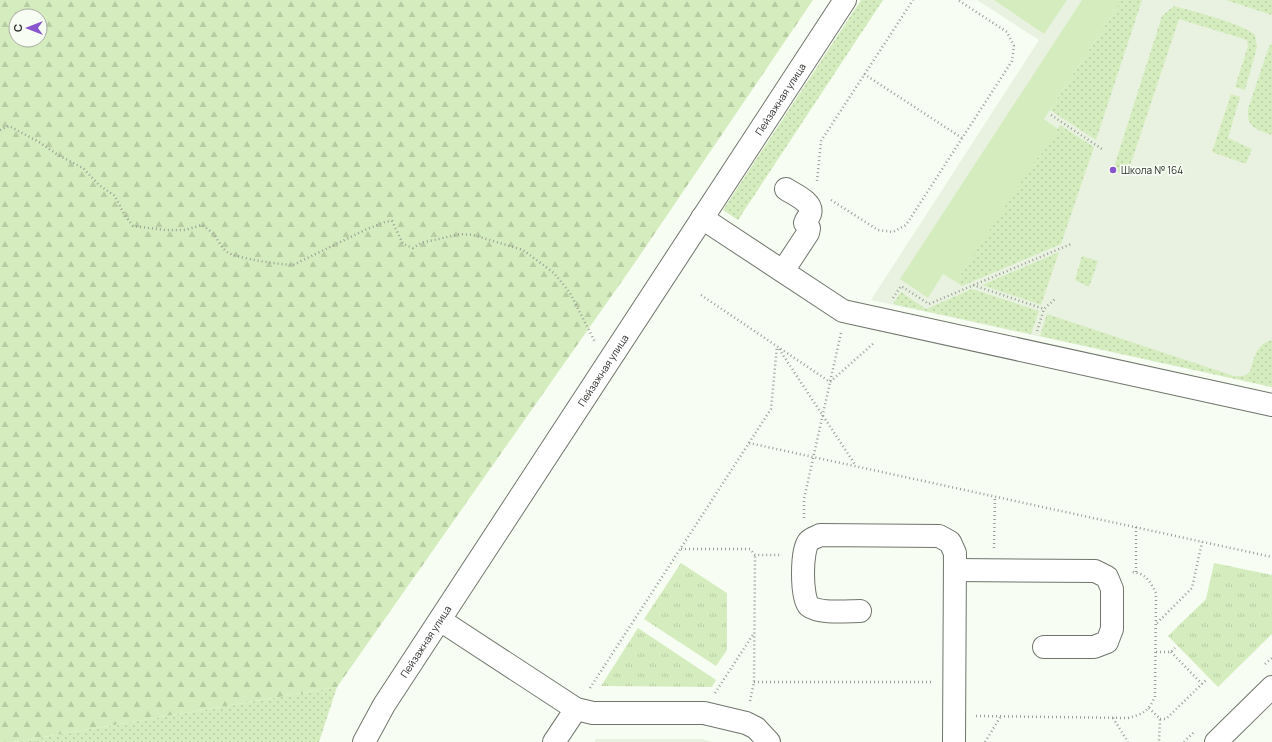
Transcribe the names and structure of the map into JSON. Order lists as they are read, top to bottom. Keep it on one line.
{"streets":{"street":["Пейзажная улица"]},"places":["Школа № 164"],"north":"left"}
